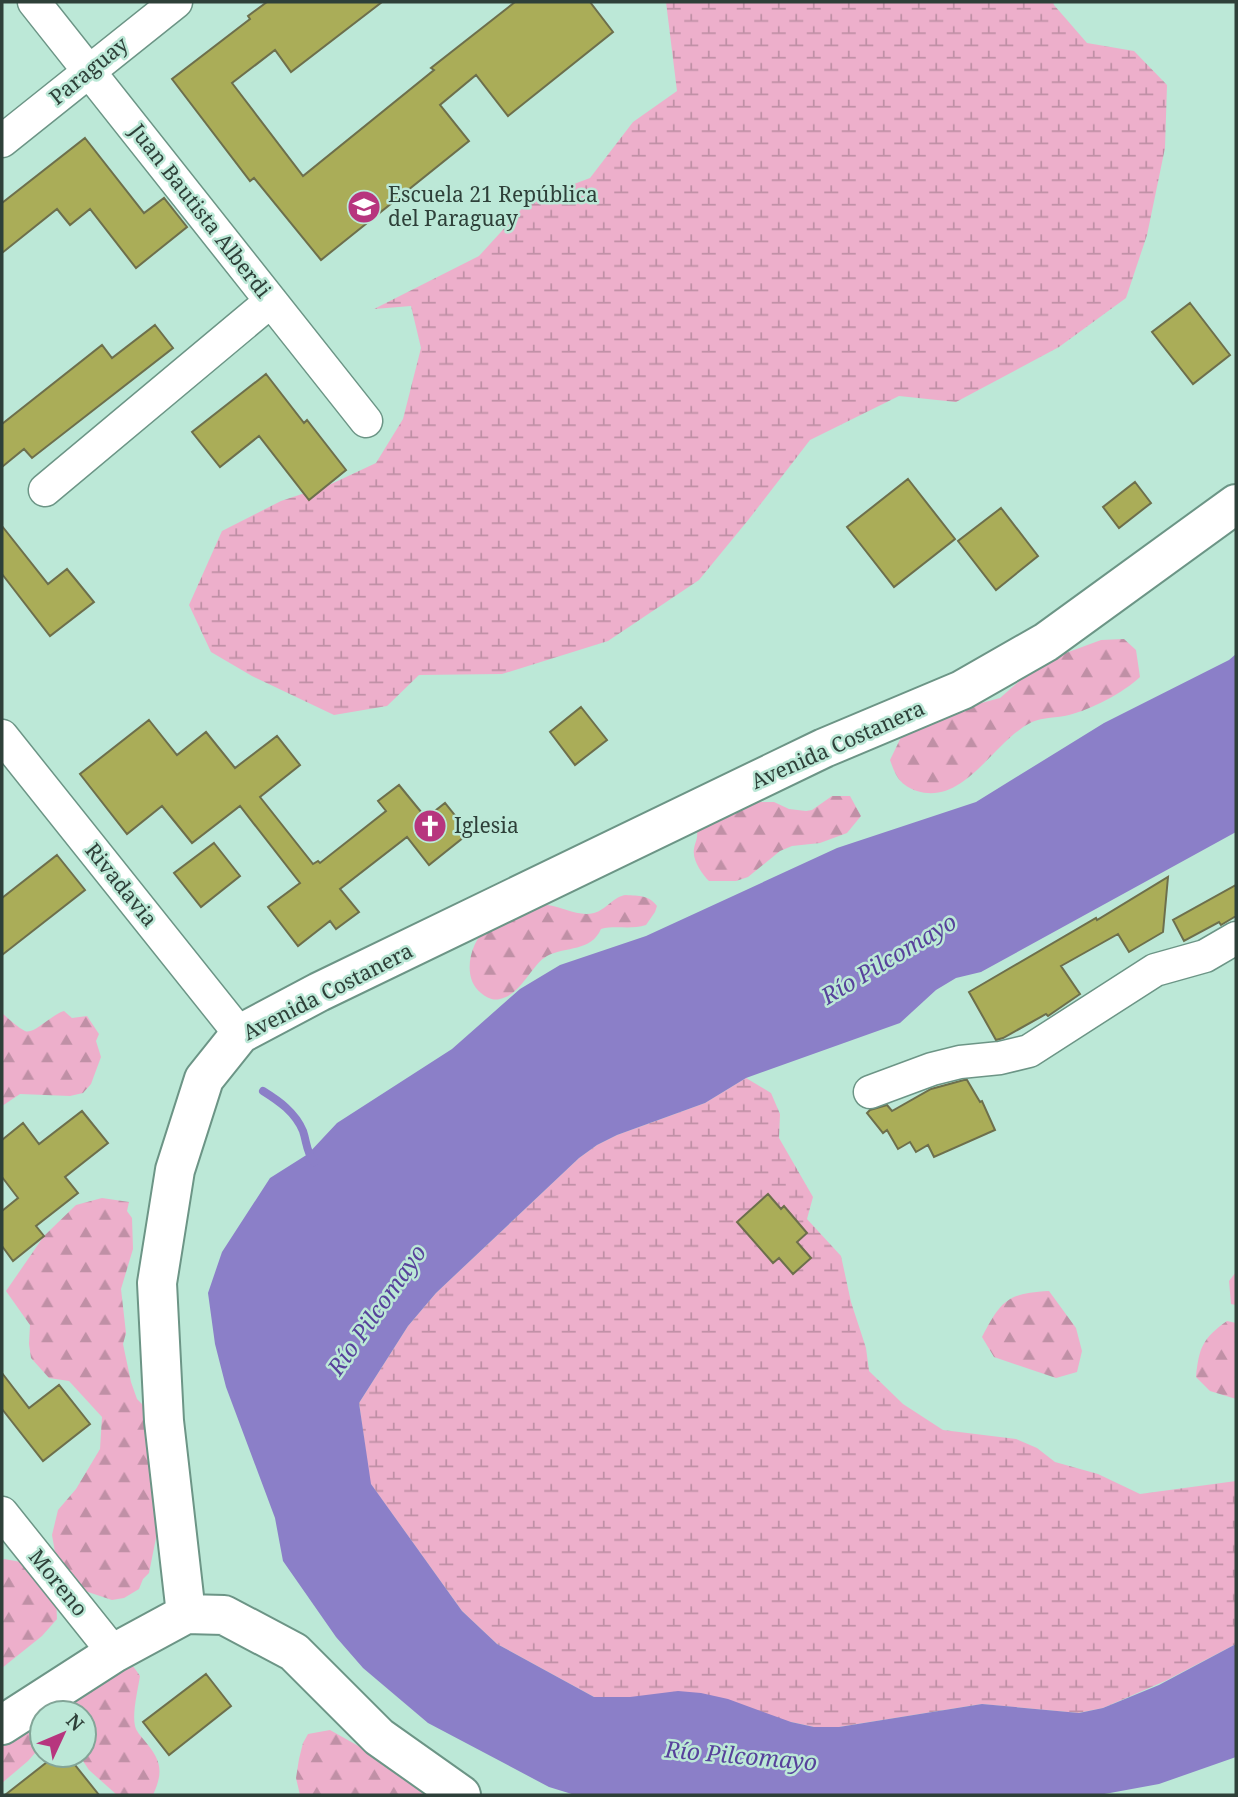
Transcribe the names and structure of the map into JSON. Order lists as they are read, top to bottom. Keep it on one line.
{"streets":{"street":["Paraguay","Juan Bautista Alberdi","Avenida Costanera","Rivadavia","Moreno"]},"crossings":[["Paraguay","Juan Bautista Alberdi"],["Avenida Costanera","Rivadavia"]],"water":["Río Pilcomayo"],"places":{"school or university":["Escuela 21 República del Paraguay"],"church":["Iglesia"]},"north":"top right"}
